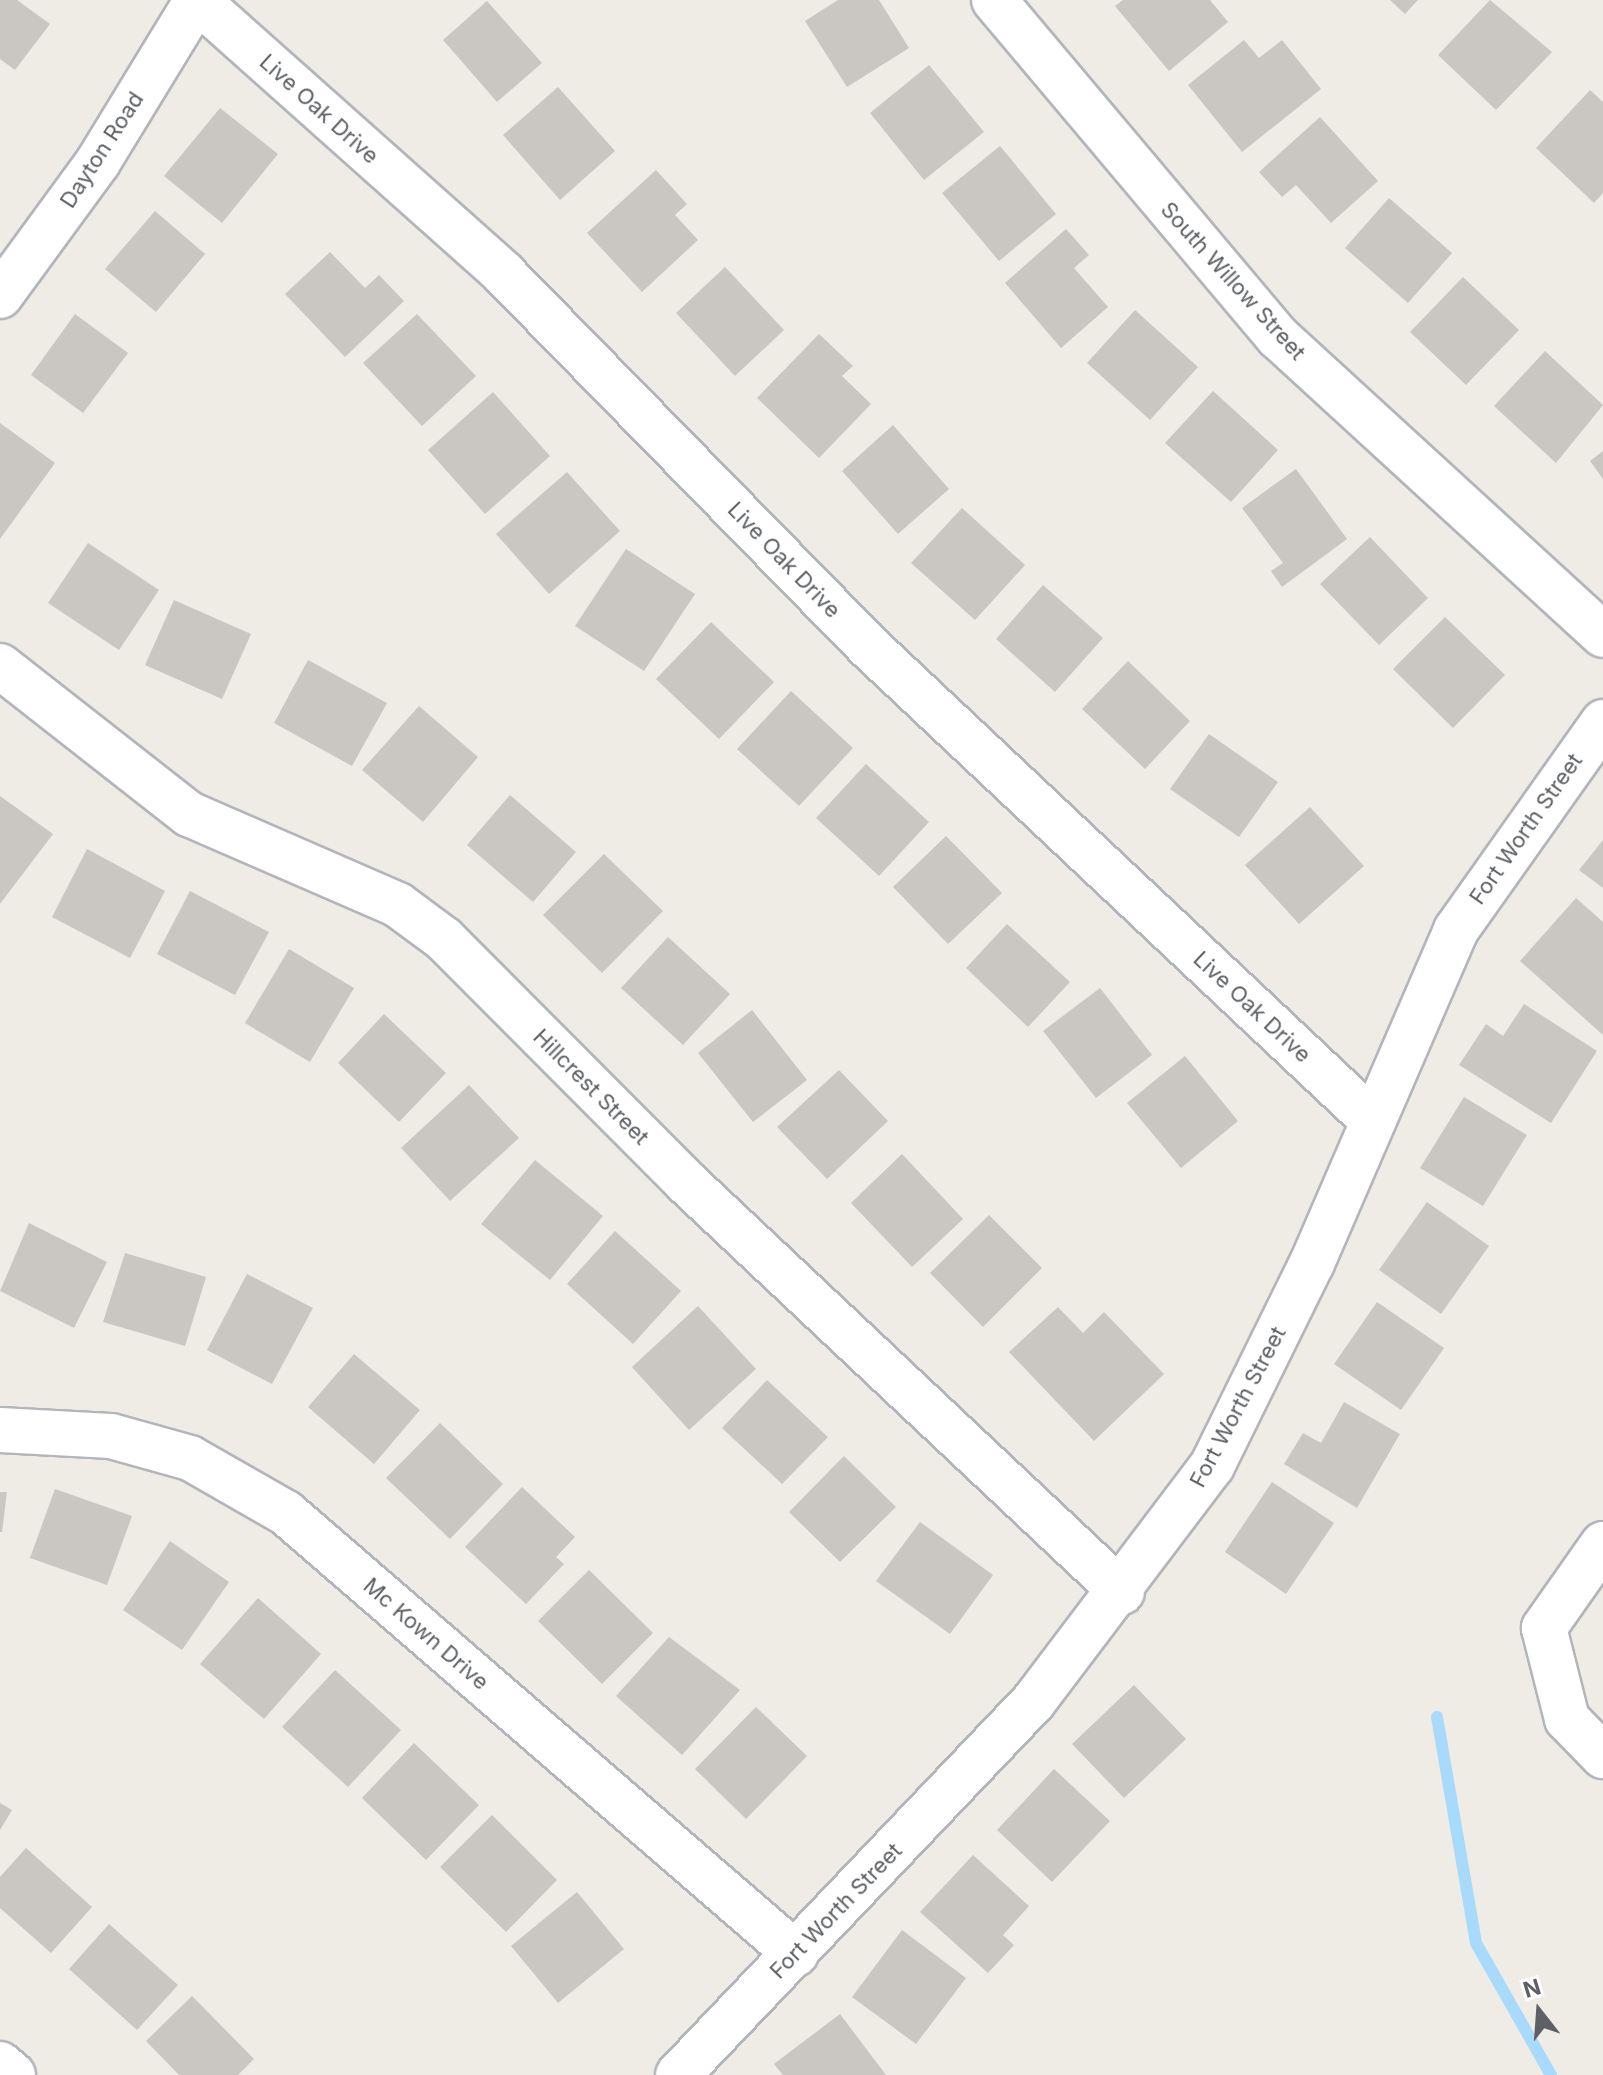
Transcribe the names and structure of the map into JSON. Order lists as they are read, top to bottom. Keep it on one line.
{"streets":{"street":["Live Oak Drive","Dayton Road","South Willow Street","Fort Worth Street","Hillcrest Street","Mc Kown Drive"]},"crossings":[["Live Oak Drive","Dayton Road"],["Live Oak Drive","Fort Worth Street"],["Fort Worth Street","Hillcrest Street"],["Fort Worth Street","Mc Kown Drive"]],"north":"top"}
